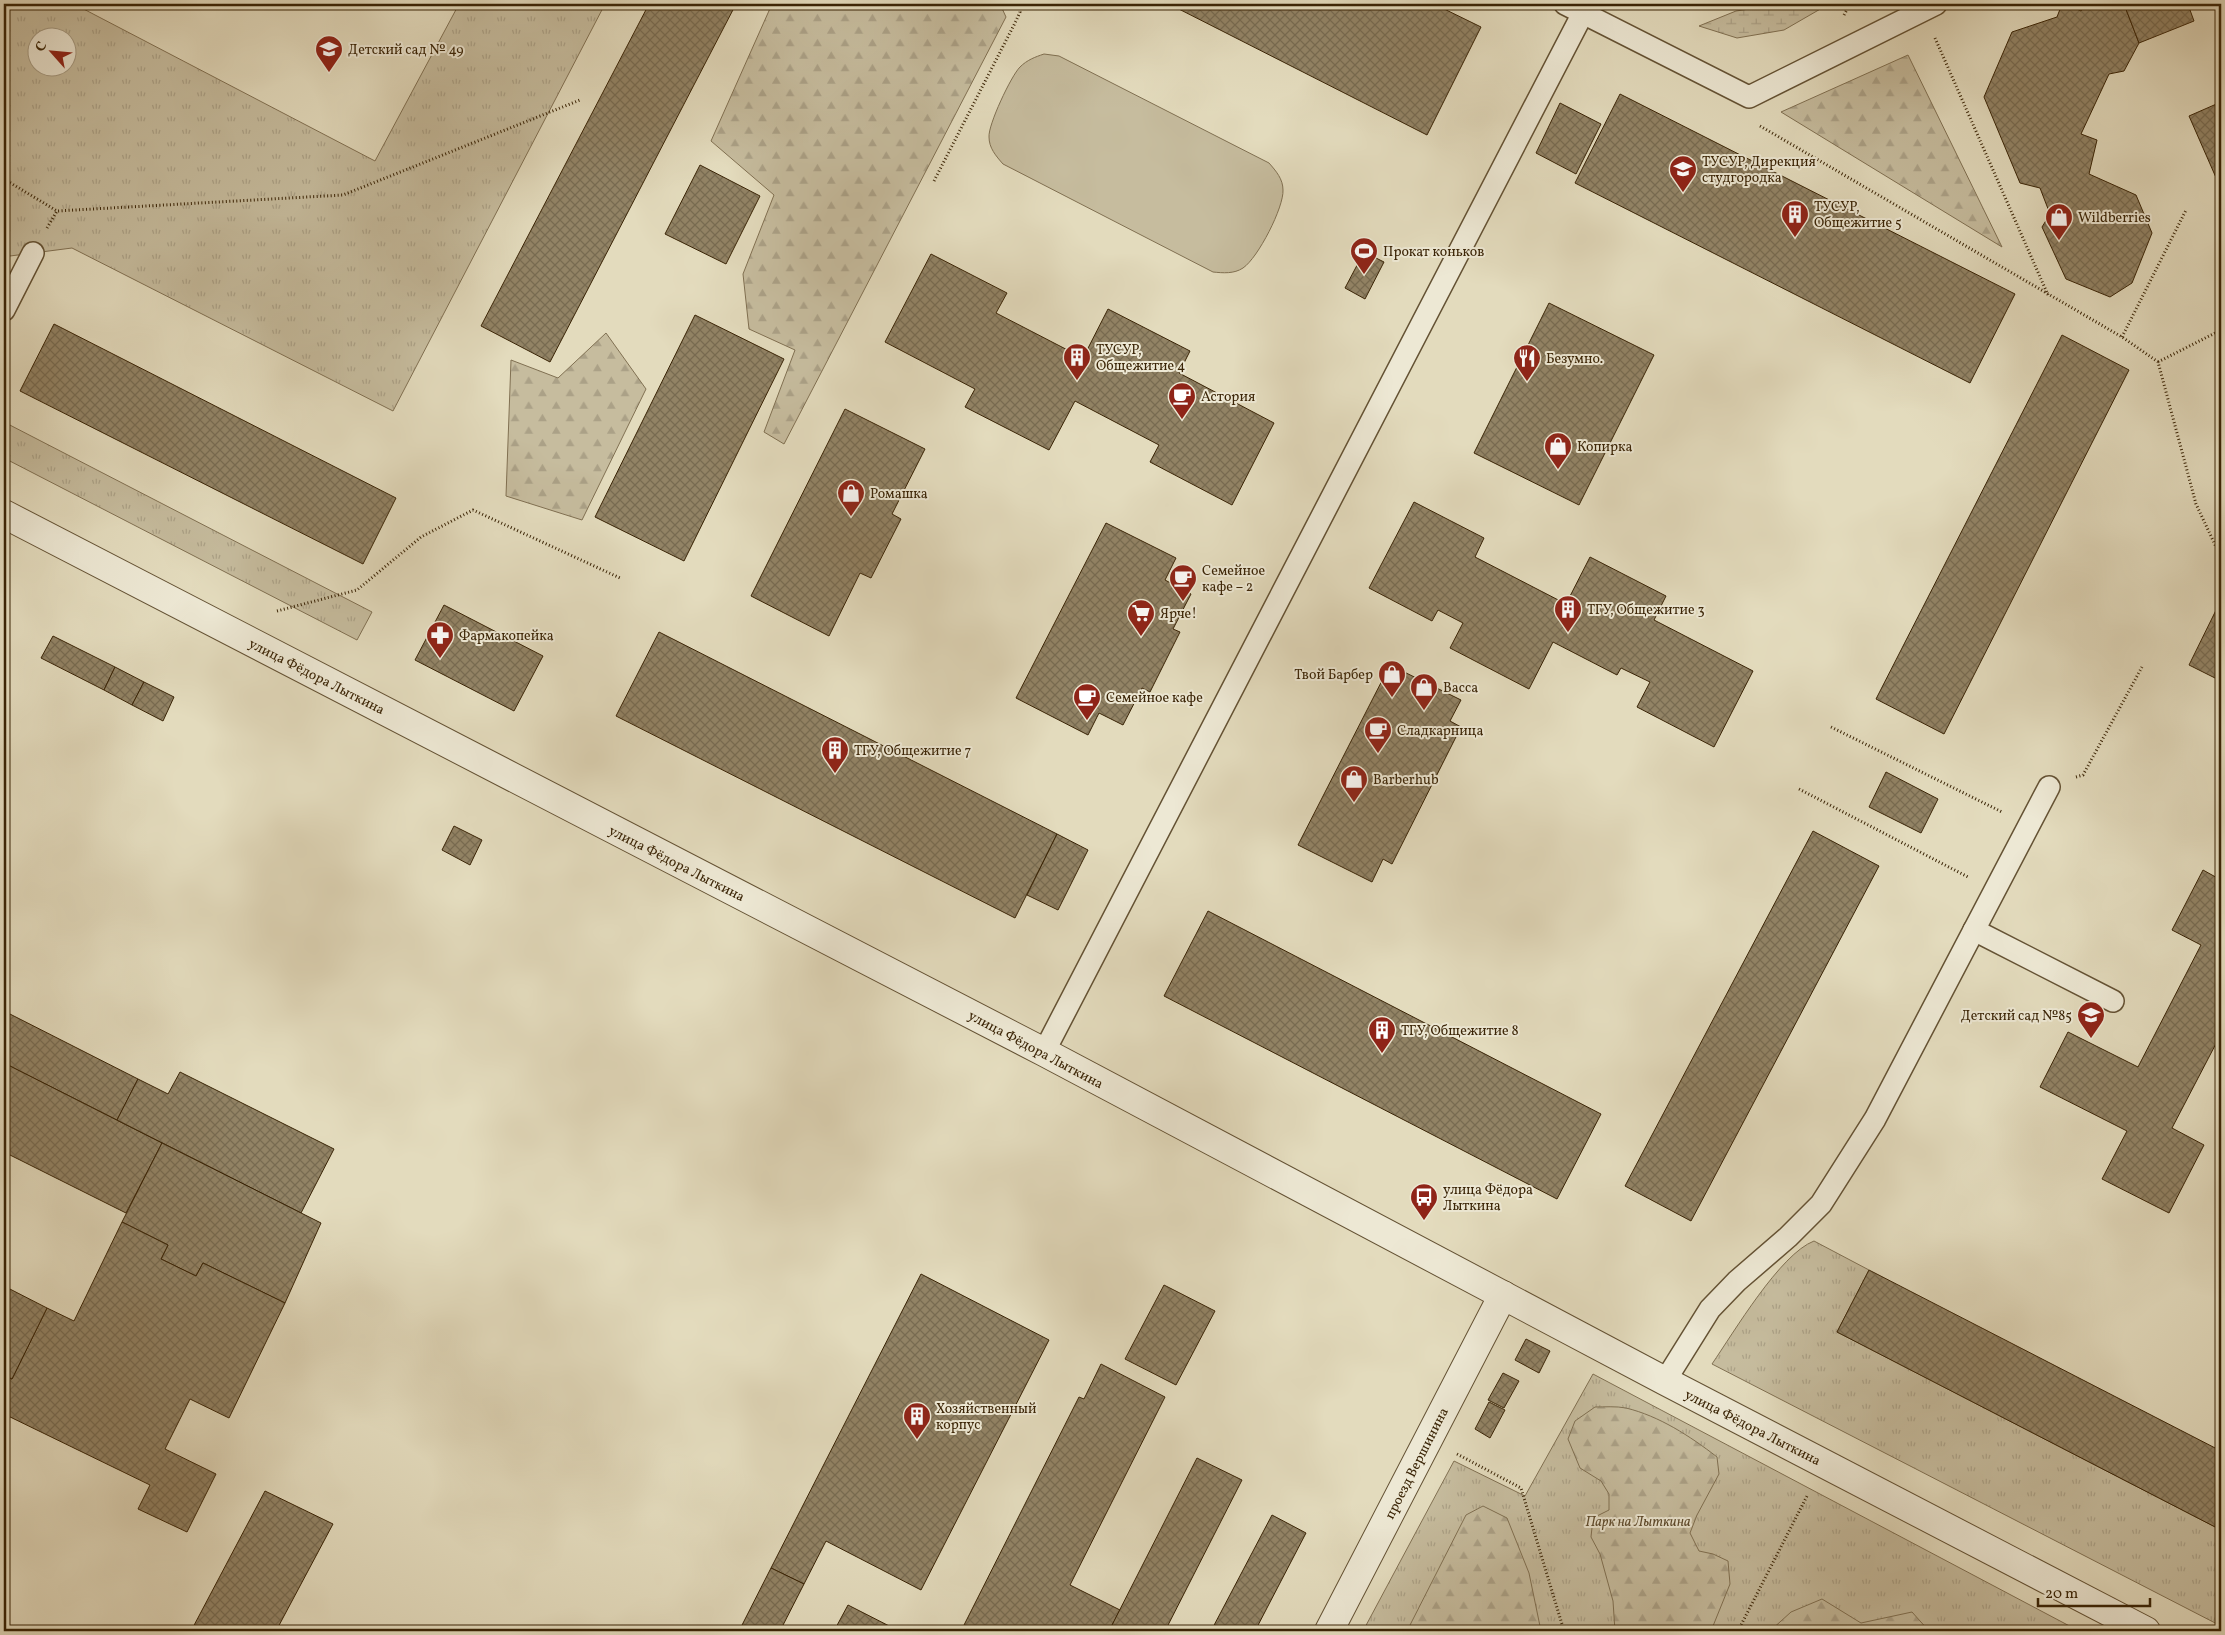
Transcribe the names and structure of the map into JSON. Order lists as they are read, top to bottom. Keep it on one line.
{"streets":{"street":["улица Фёдора Лыткина","проезд Вершинина"]},"crossings":[["улица Фёдора Лыткина","проезд Вершинина"]],"parks":["Парк на Лыткина"],"places":{"school or university":["Детский сад № 49","ТУСУР, Дирекция студгородка","Детский сад №85"],"building":["ТУСУР, Общежитие 5","ТУСУР, Общежитие 4","ТГУ, Общежитие 3","ТГУ, Общежитие 7","ТГУ, Общежитие 8","Хозяйственный корпус"],"shop":["Wildberries","Копирка","Ромашка","Твой Барбер","Васса","Barberhub"],"sports":["Прокат коньков"],"restaurant":["Безумно."],"cafe":["Астория","Семейное кафе – 2","Семейное кафе","Сладкарница"],"supermarket":["Ярче!"],"pharmacy":["Фармакопейка"],"bus stop":["улица Фёдора Лыткина"]},"scale_bar":"20 m","north":"top left"}
